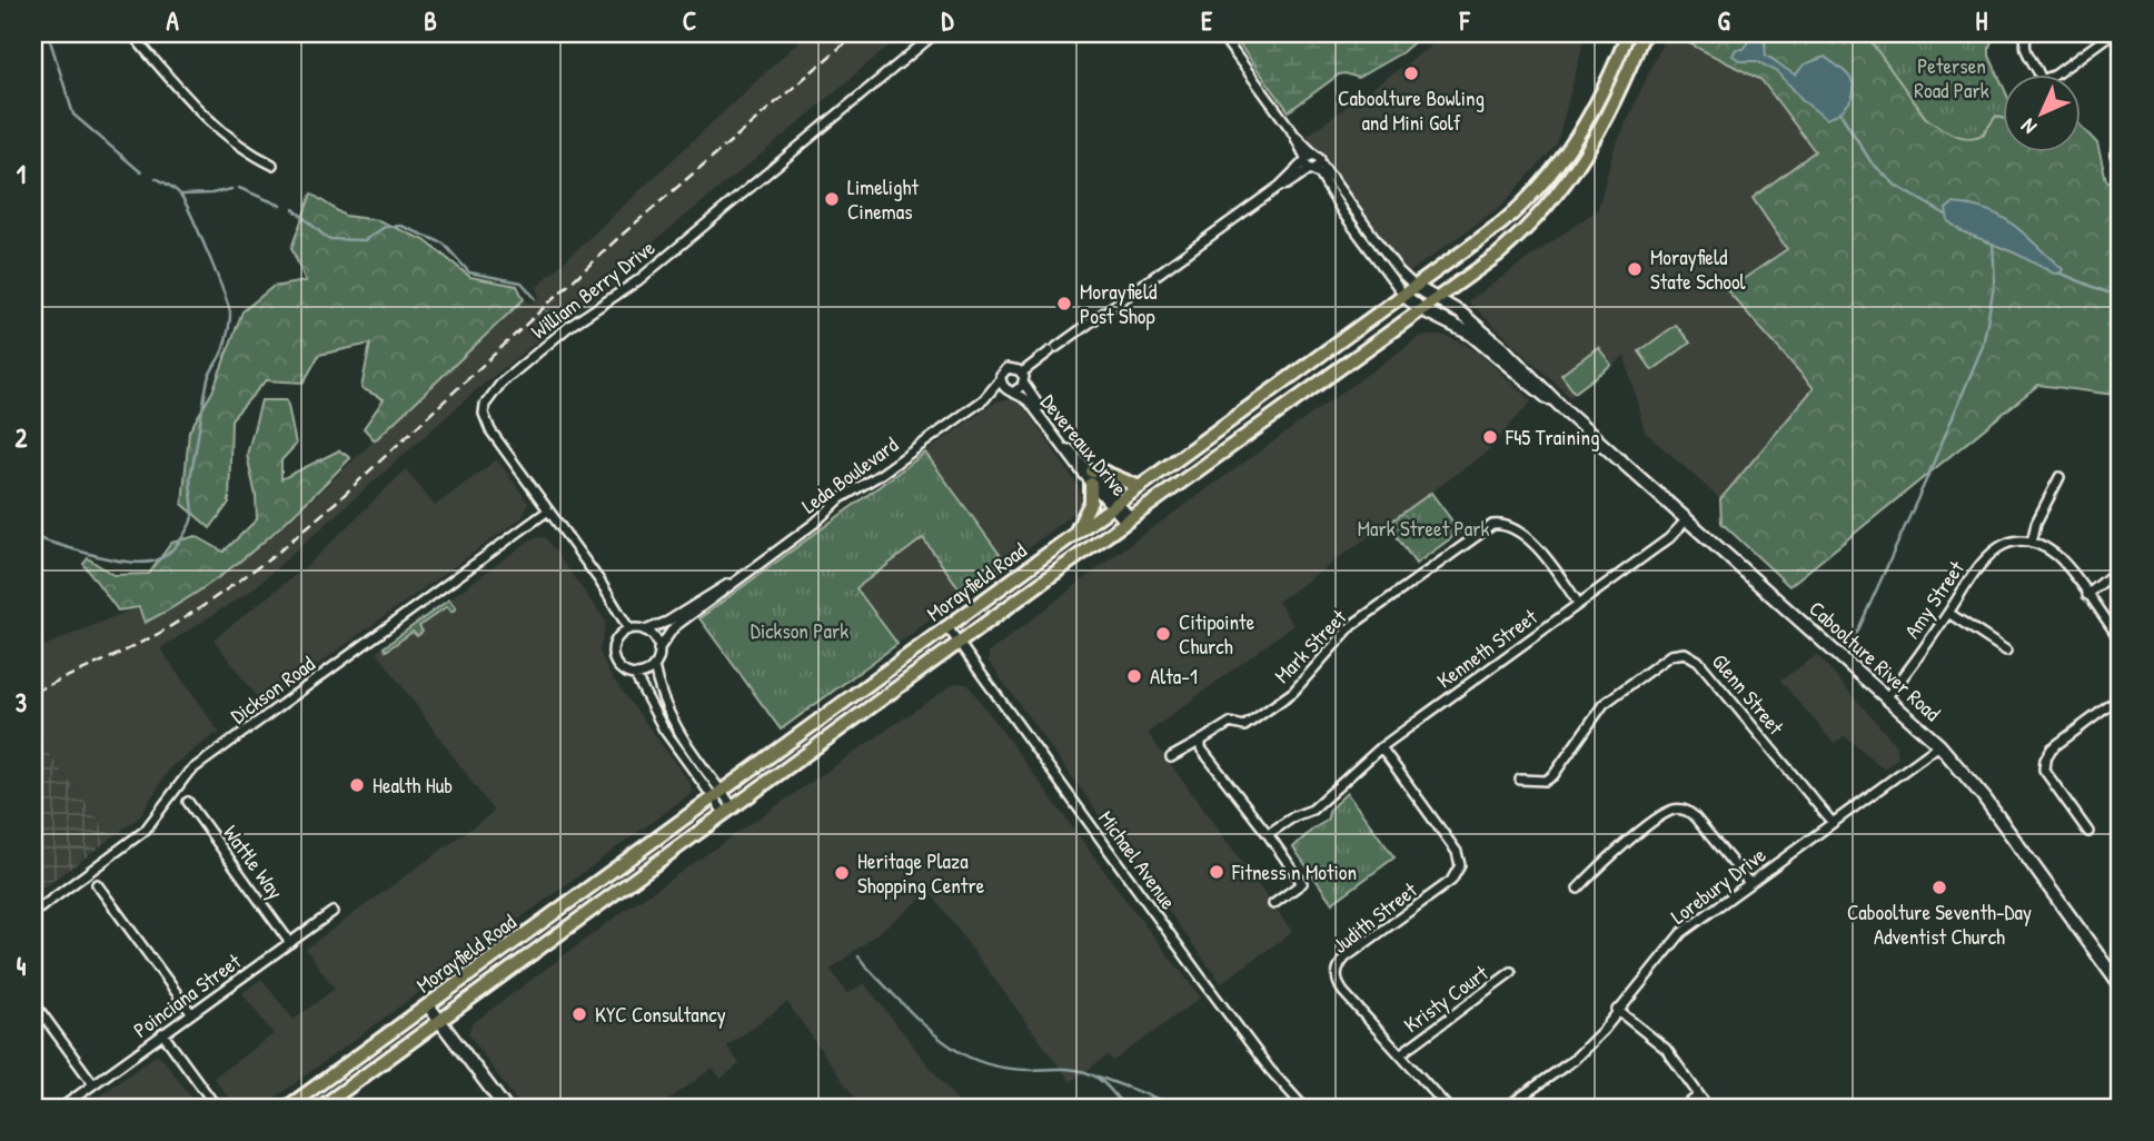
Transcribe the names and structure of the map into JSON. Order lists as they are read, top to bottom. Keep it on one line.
{"streets":{"main road":["Morayfield Road","Caboolture River Road"],"street":["William Berry Drive","Devereaux Drive","Leda Boulevard","Amy Street","Mark Street","Kenneth Street","Dickson Road","Glenn Street","Michael Avenue","Wattle Way","Lorebury Drive","Judith Street","Poinciana Street","Kristy Court"]},"crossings":[["William Berry Drive","Leda Boulevard"],["William Berry Drive","Dickson Road"],["Devereaux Drive","Leda Boulevard"],["Devereaux Drive","Morayfield Road"],["Morayfield Road","Caboolture River Road"],["Morayfield Road","Michael Avenue"],["Amy Street","Caboolture River Road"],["Mark Street","Kenneth Street"],["Kenneth Street","Caboolture River Road"],["Kenneth Street","Judith Street"],["Caboolture River Road","Lorebury Drive"],["Glenn Street","Lorebury Drive"],["Wattle Way","Poinciana Street"],["Judith Street","Kristy Court"]],"parks":["Petersen Road Park","Mark Street Park","Dickson Park"],"places":["Caboolture Bowling and Mini Golf","Limelight Cinemas","Morayfield State School","Morayfield Post Shop","F45 Training","Citipointe Church","Alta-1","Health Hub","Fitness n Motion","Heritage Plaza Shopping Centre","Caboolture Seventh-Day Adventist Church","KYC Consultancy"],"north":"bottom left","grid":{"columns":["A","B","C","D","E","F","G","H"],"rows":["1","2","3","4"]}}
